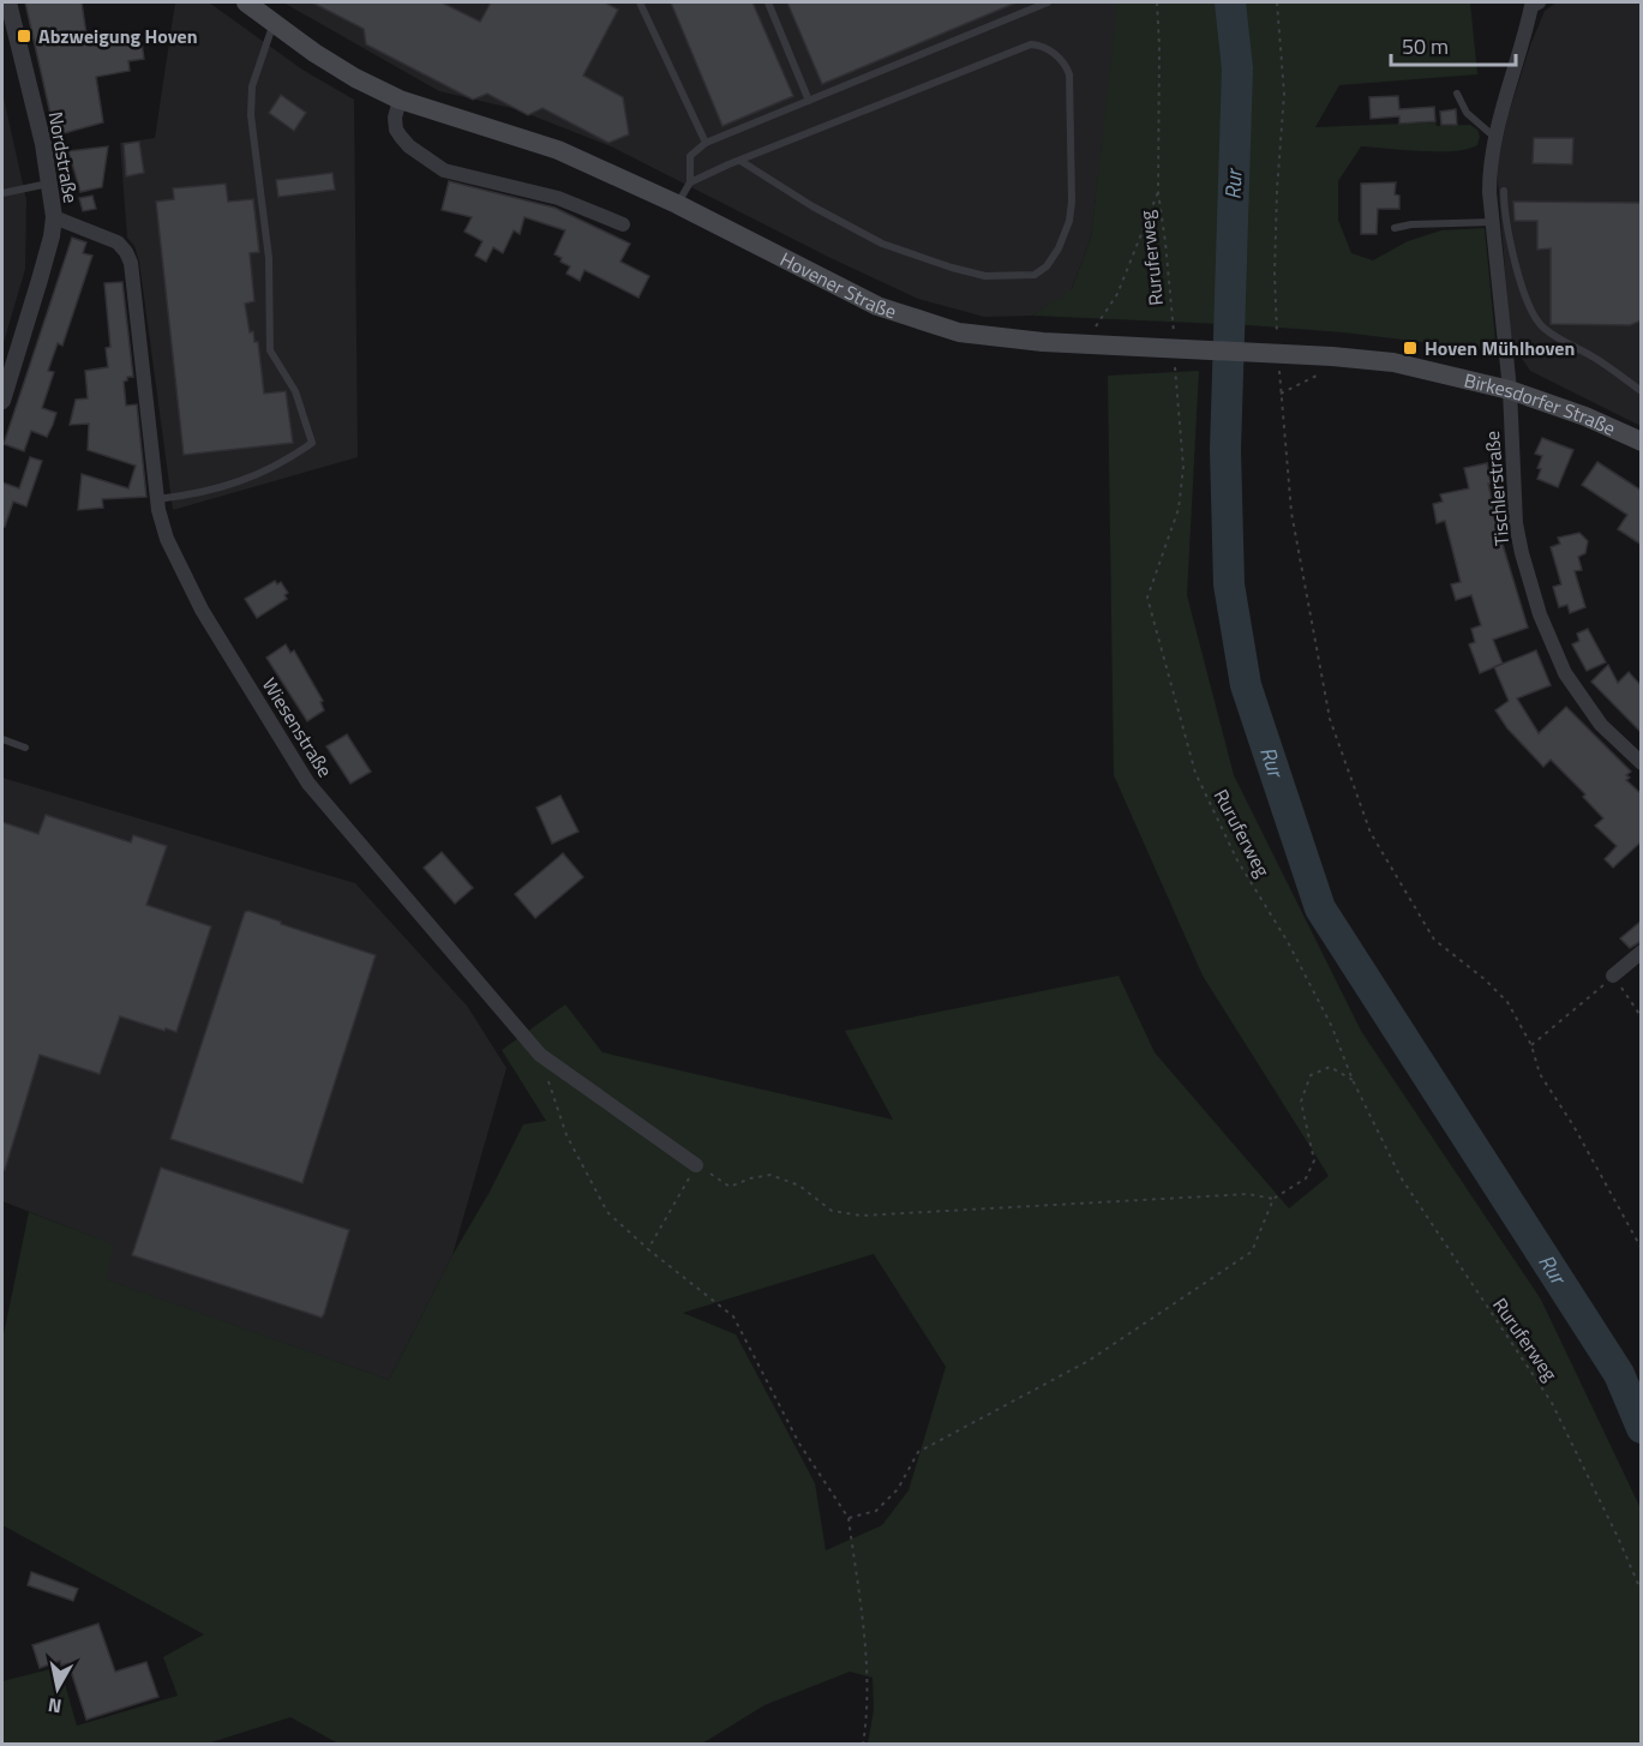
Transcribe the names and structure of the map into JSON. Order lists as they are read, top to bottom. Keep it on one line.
{"streets":{"main road":["Hovener Straße","Birkesdorfer Straße"],"street":["Nordstraße","Tischlerstraße","Wiesenstraße"],"path":["Ruruferweg"]},"crossings":[["Nordstraße","Wiesenstraße"],["Hovener Straße","Birkesdorfer Straße"],["Birkesdorfer Straße","Tischlerstraße"]],"water":["Rur"],"places":{"transit":["Abzweigung Hoven","Hoven Mühlhoven"]},"scale_bar":"50 m","north":"bottom"}
